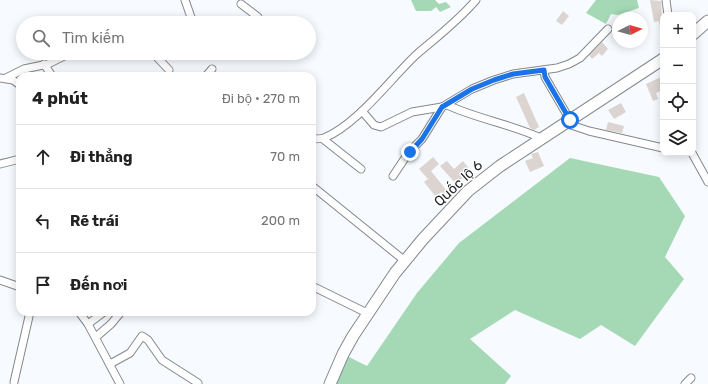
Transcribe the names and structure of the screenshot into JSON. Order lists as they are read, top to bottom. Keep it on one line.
{"streets":{"highway":["Quốc lộ 6"]},"north":"right","page":{"map_buttons":["+","−"],"search":"Tìm kiếm","heading":["4 phút","Đi bộ · 270 m"],"list":[["Đi thẳng","70 m"],["Rẽ trái","200 m"],"Đến nơi"]}}
